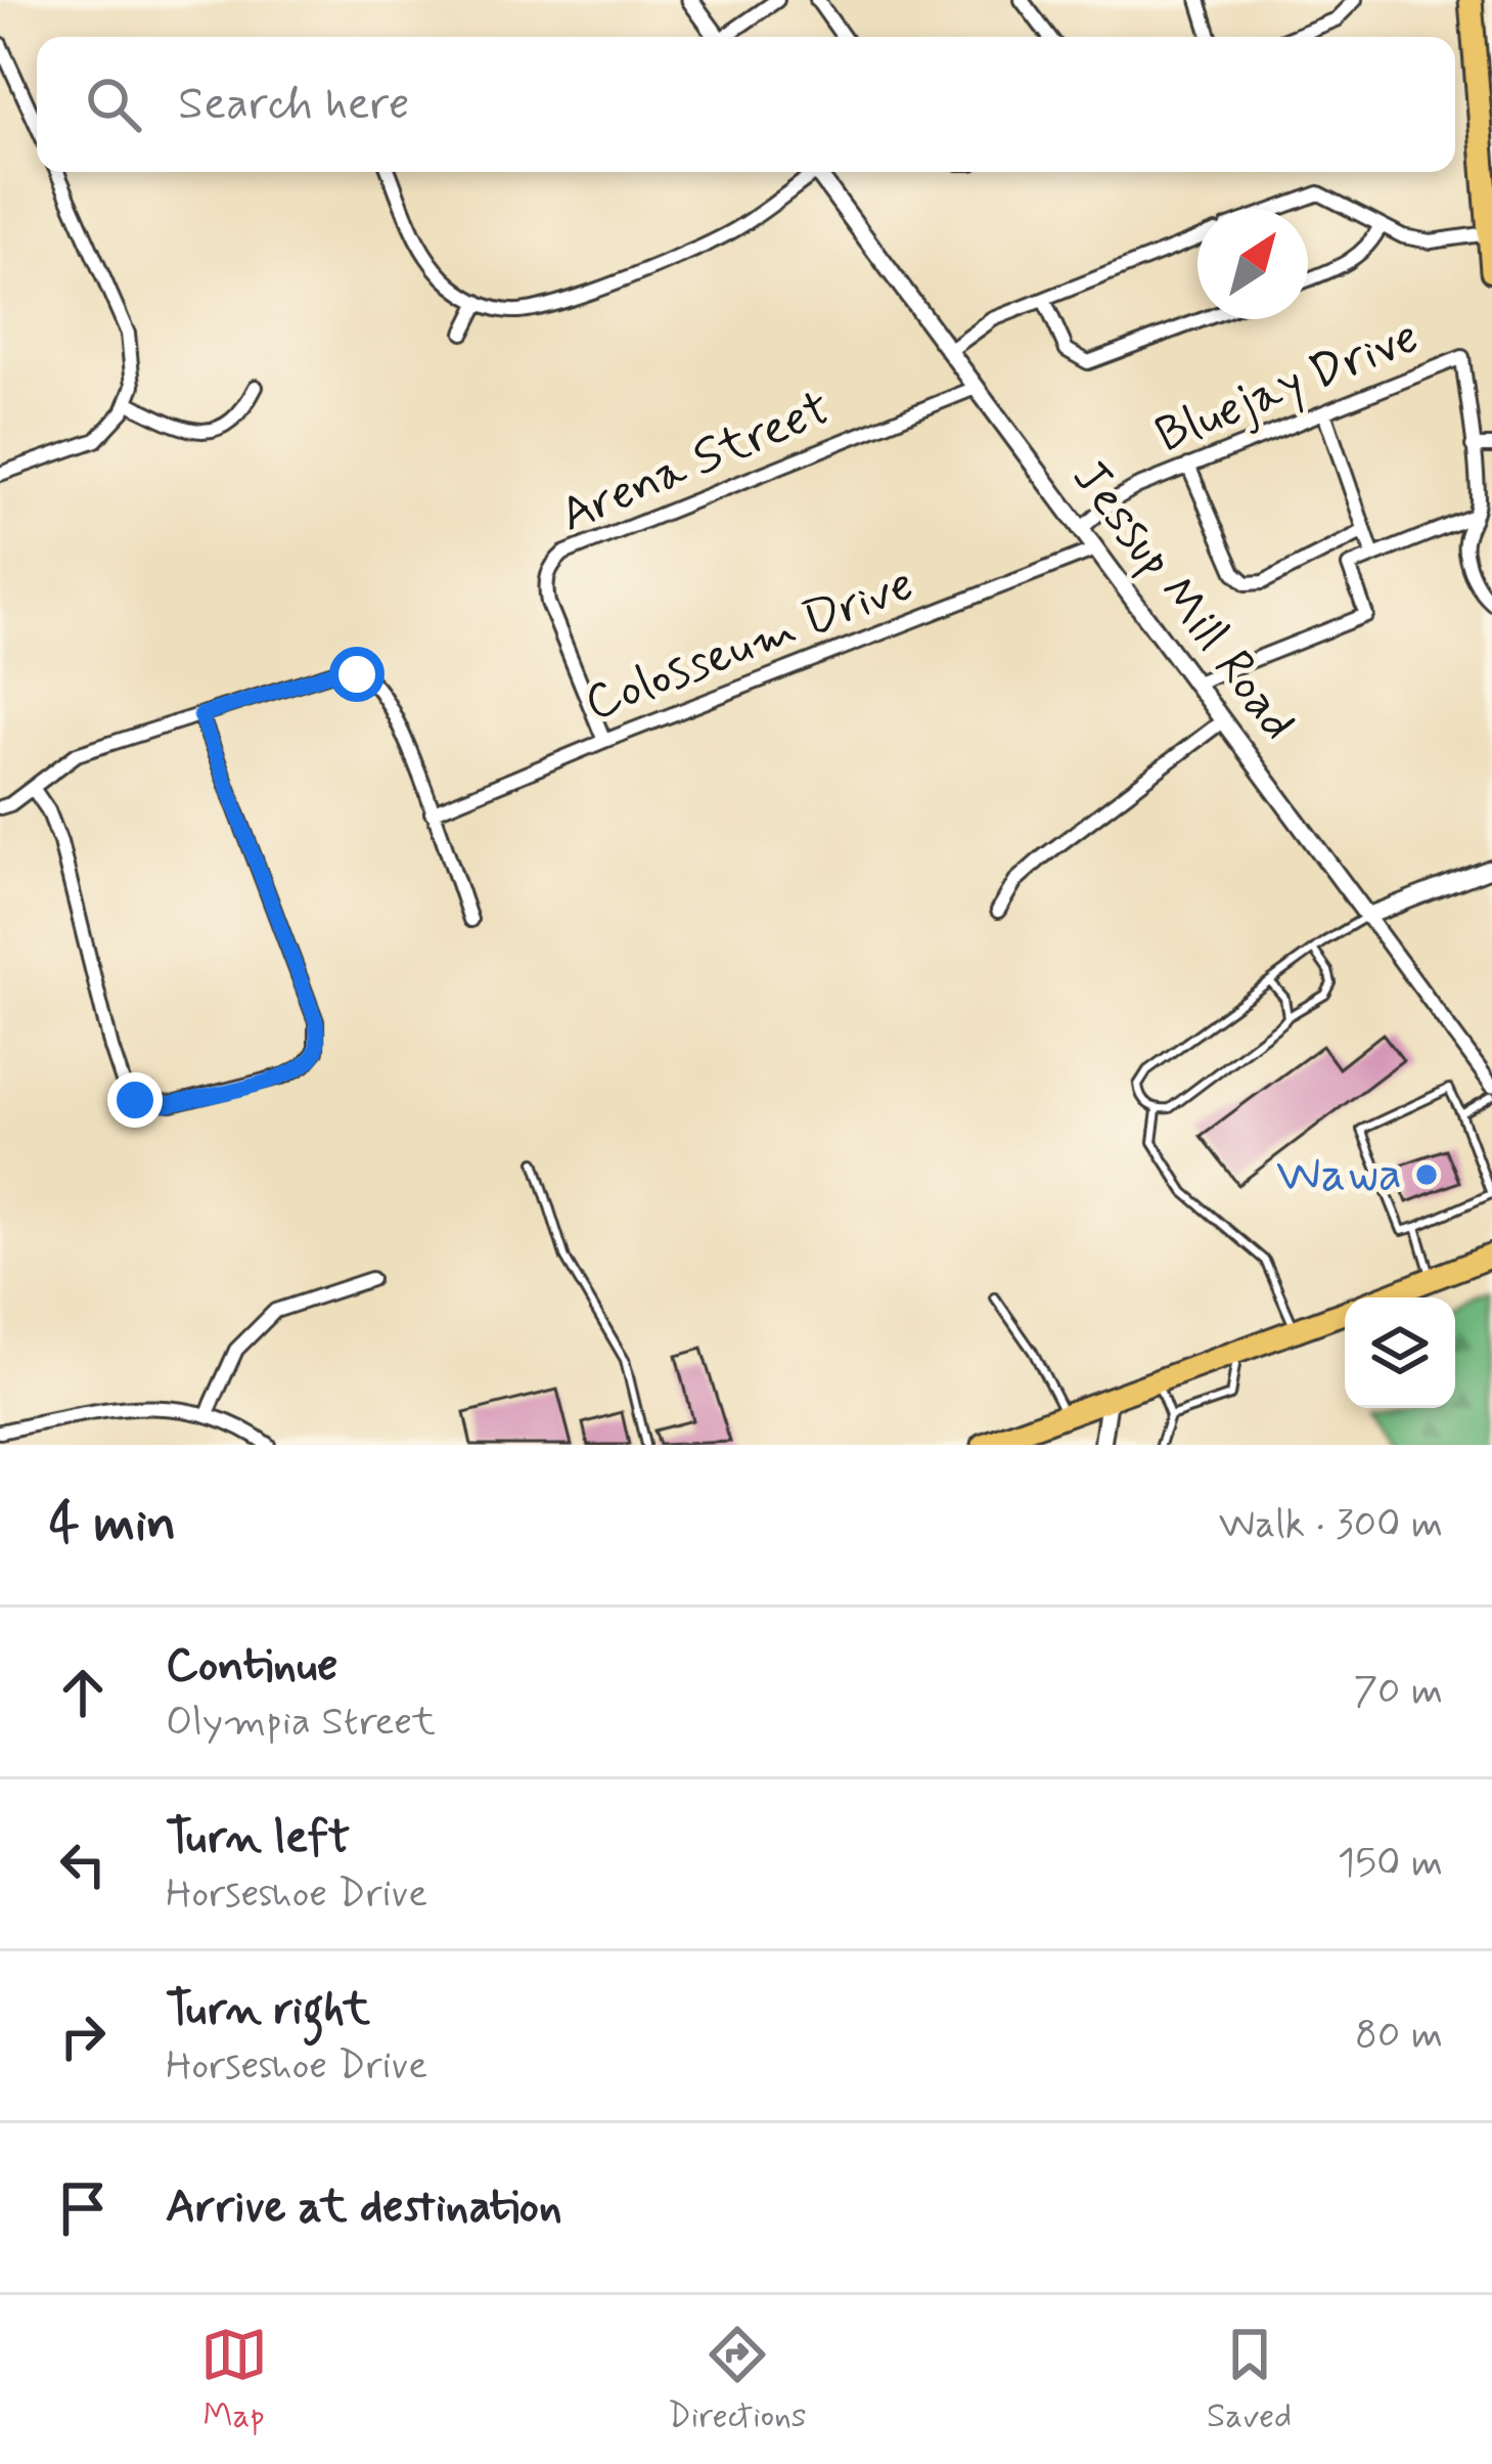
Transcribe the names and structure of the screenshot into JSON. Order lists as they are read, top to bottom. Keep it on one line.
{"streets":{"street":["Bluejay Drive","Arena Street","Jessup Mill Road","Colosseum Drive"]},"crossings":[["Bluejay Drive","Jessup Mill Road"],["Arena Street","Jessup Mill Road"],["Arena Street","Colosseum Drive"],["Jessup Mill Road","Colosseum Drive"]],"places":["Wawa"],"north":"top right","page":{"search":"Search here","heading":["4 min","Walk · 300 m"],"list":[["Continue","Olympia Street","70 m"],["Turn left","Horseshoe Drive","150 m"],["Turn right","Horseshoe Drive","80 m"],"Arrive at destination"],"nav":["Map","Directions","Saved"]}}
